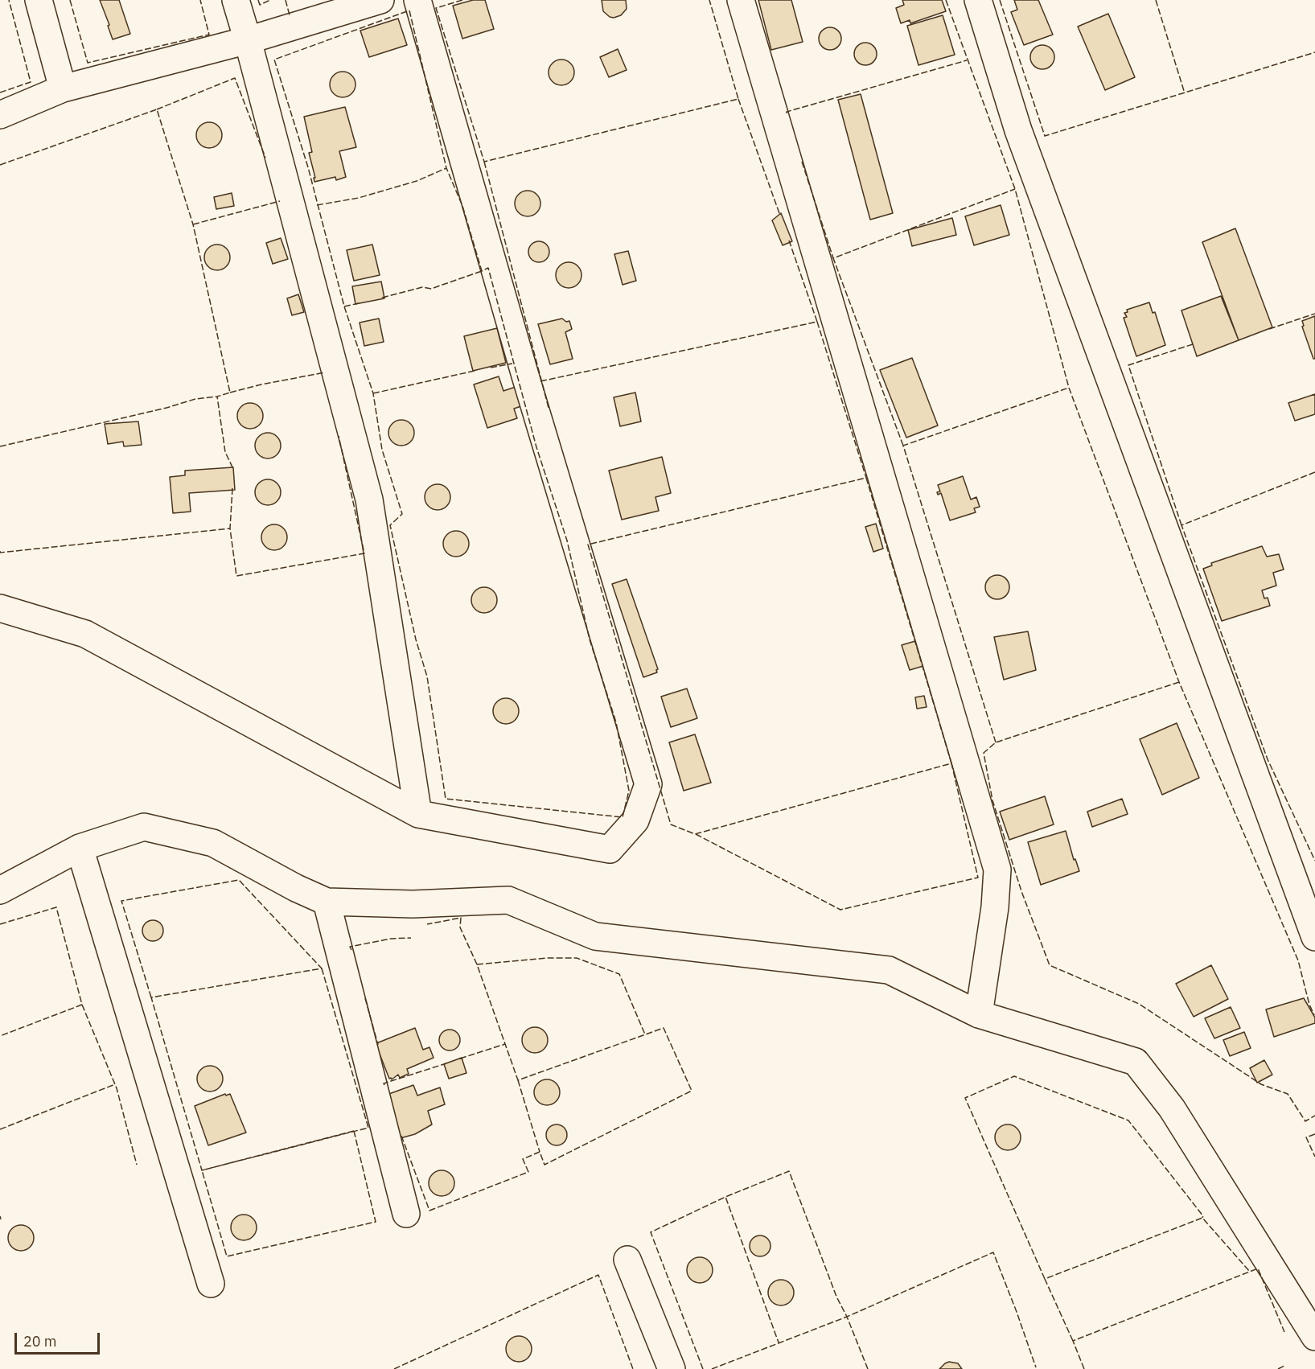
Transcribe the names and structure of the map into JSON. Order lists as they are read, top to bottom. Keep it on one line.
{"scale_bar":"20 m"}
